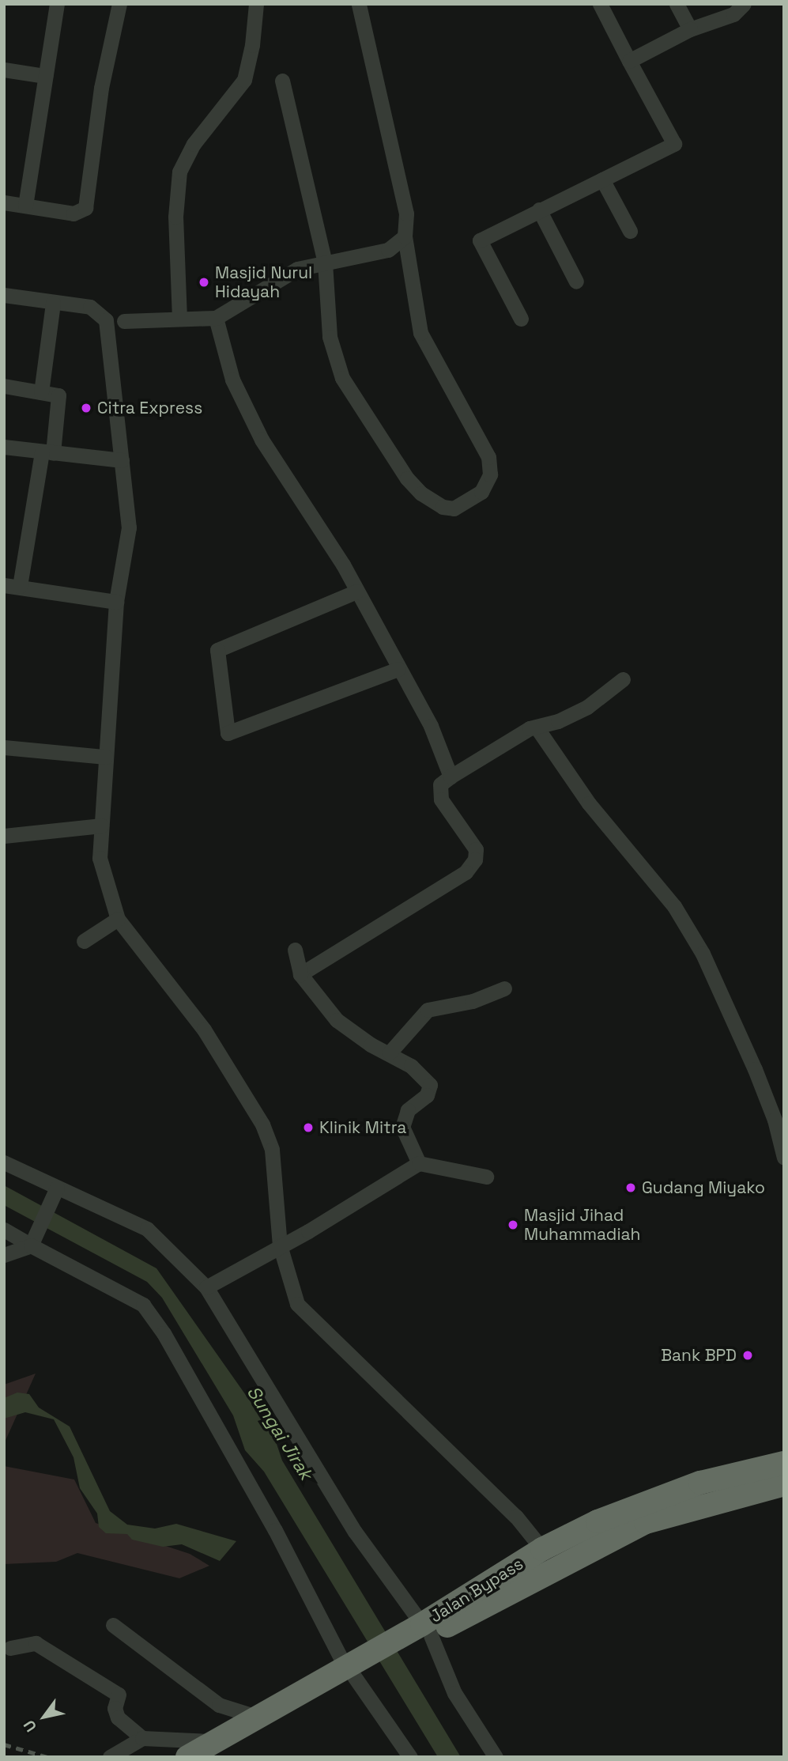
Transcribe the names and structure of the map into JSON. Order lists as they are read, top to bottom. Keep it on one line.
{"streets":{"highway":["Jalan Bypass"]},"water":["Sungai Jirak"],"places":["Masjid Nurul Hidayah","Citra Express","Klinik Mitra","Gudang Miyako","Masjid Jihad Muhammadiah","Bank BPD"],"north":"bottom left"}
